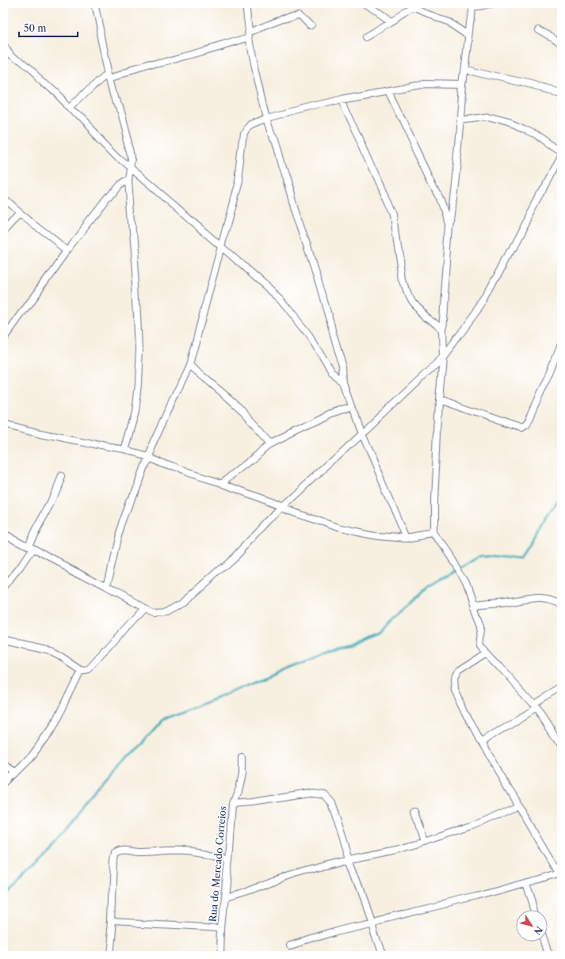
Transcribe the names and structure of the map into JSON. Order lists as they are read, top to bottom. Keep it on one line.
{"streets":{"street":["Rua do Mercado Correios"]},"scale_bar":"50 m","north":"bottom right"}
